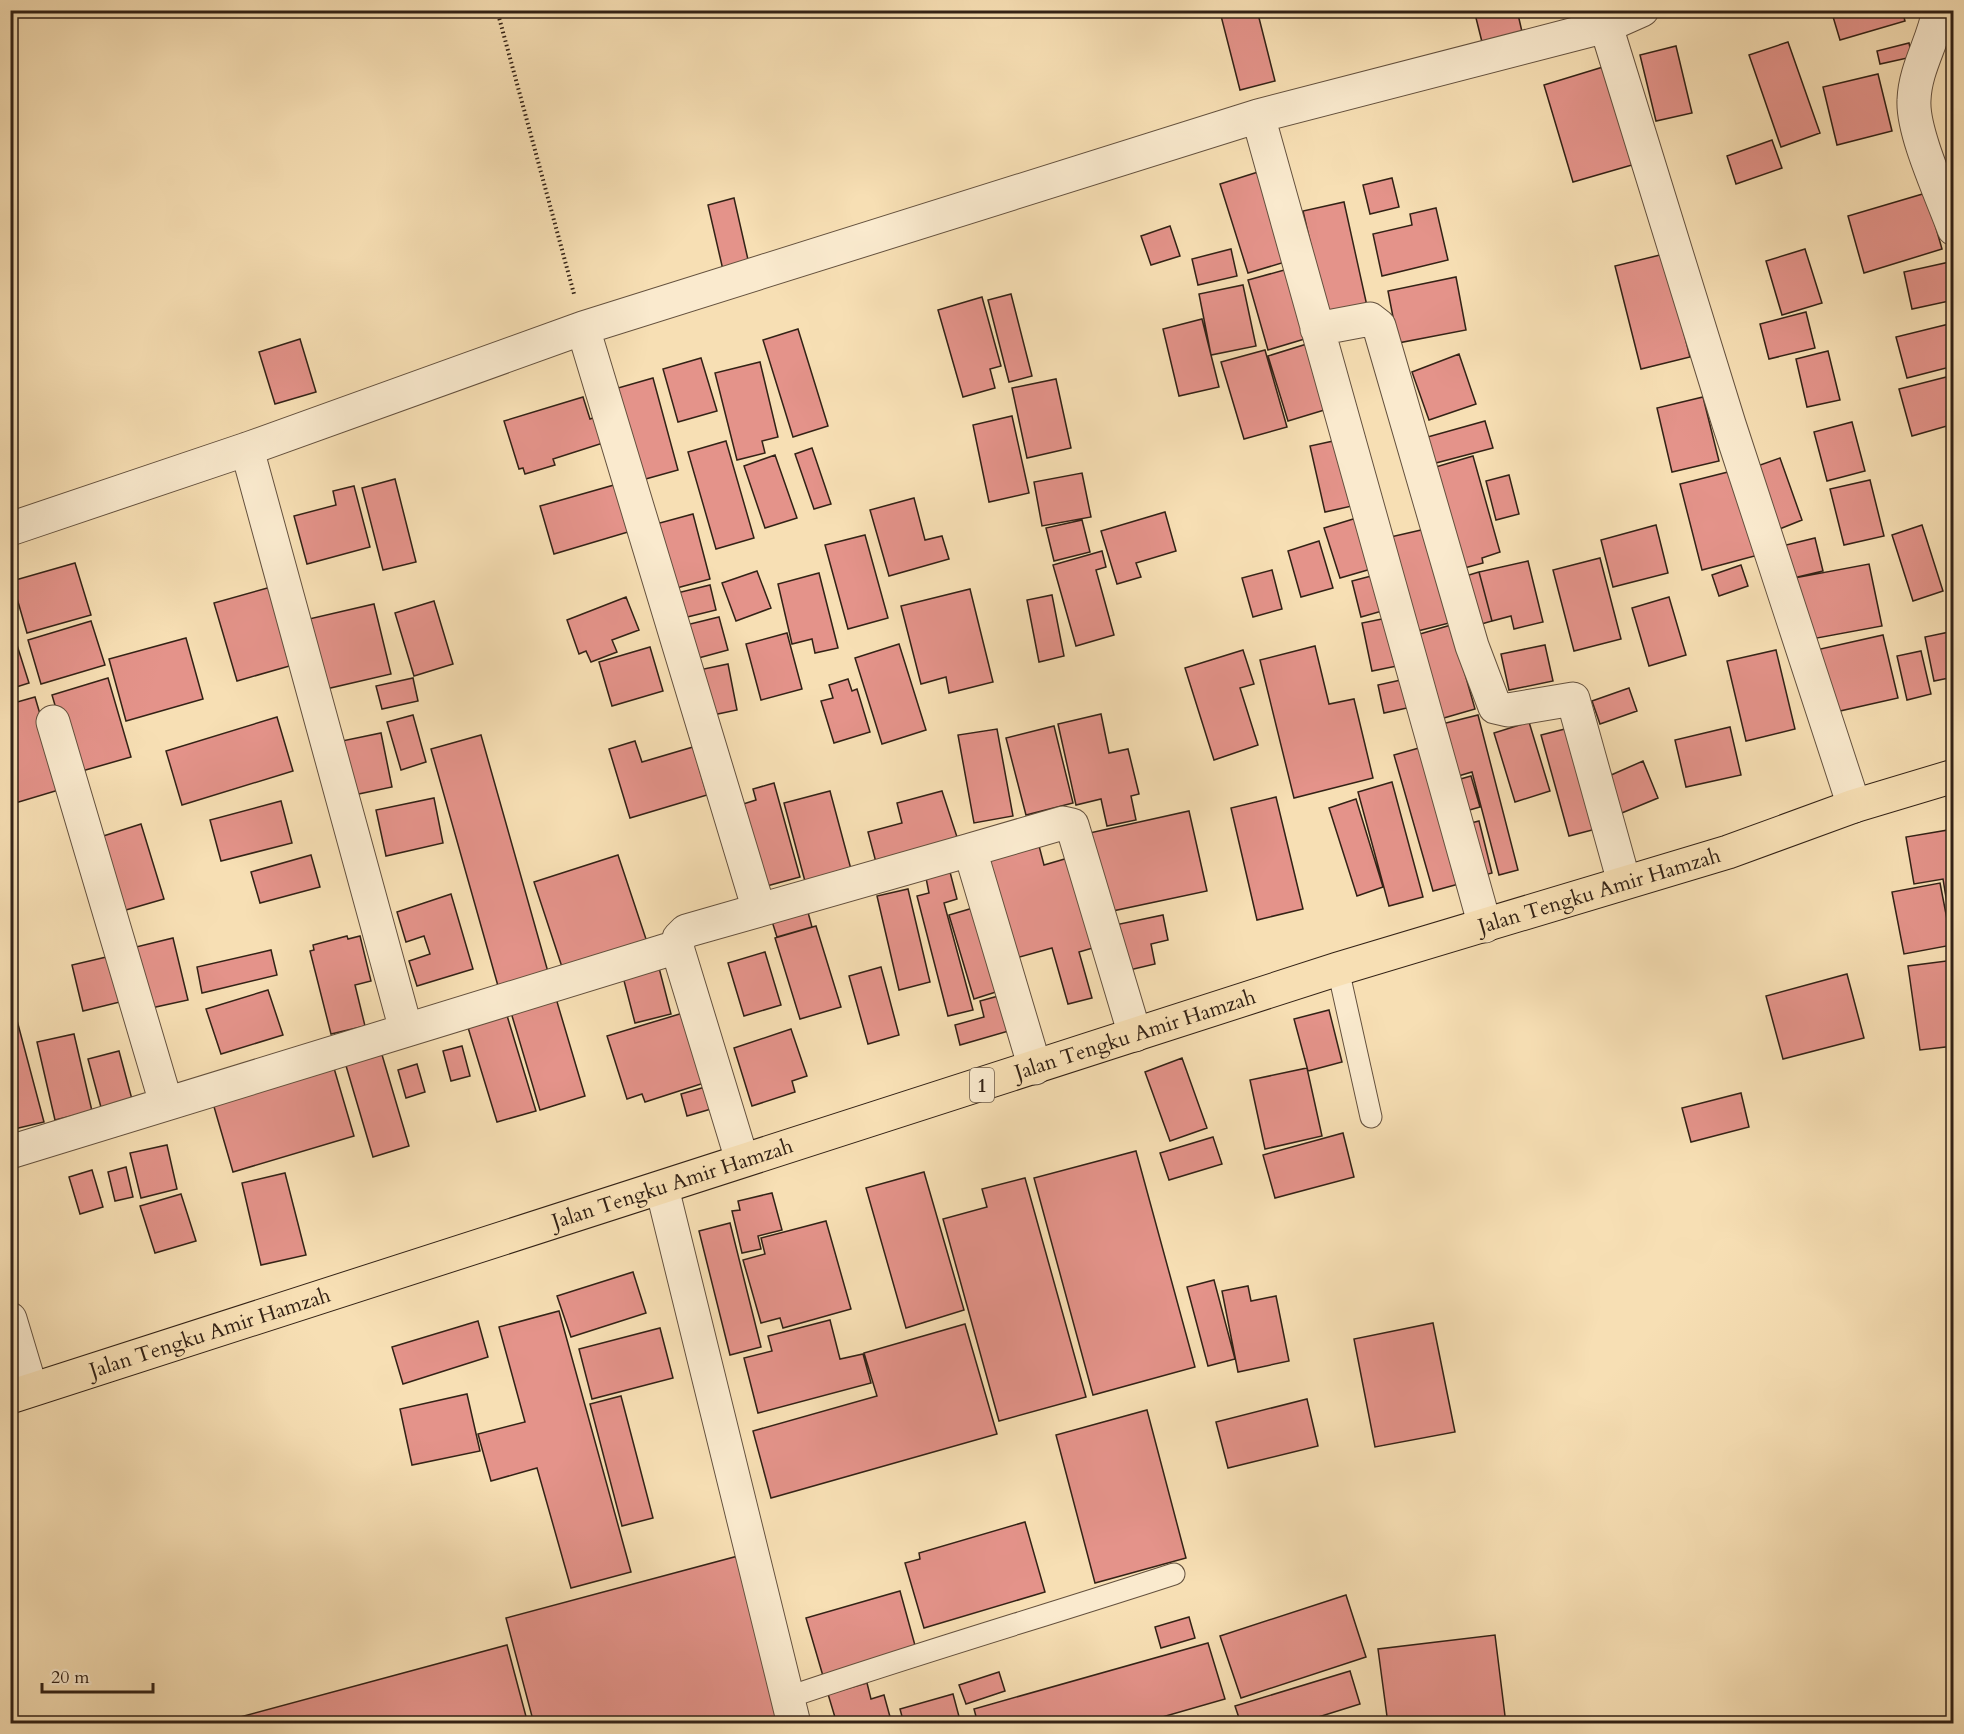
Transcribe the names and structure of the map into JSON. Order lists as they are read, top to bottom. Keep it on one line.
{"streets":{"highway":["Jalan Tengku Amir Hamzah","1"]},"scale_bar":"20 m"}
